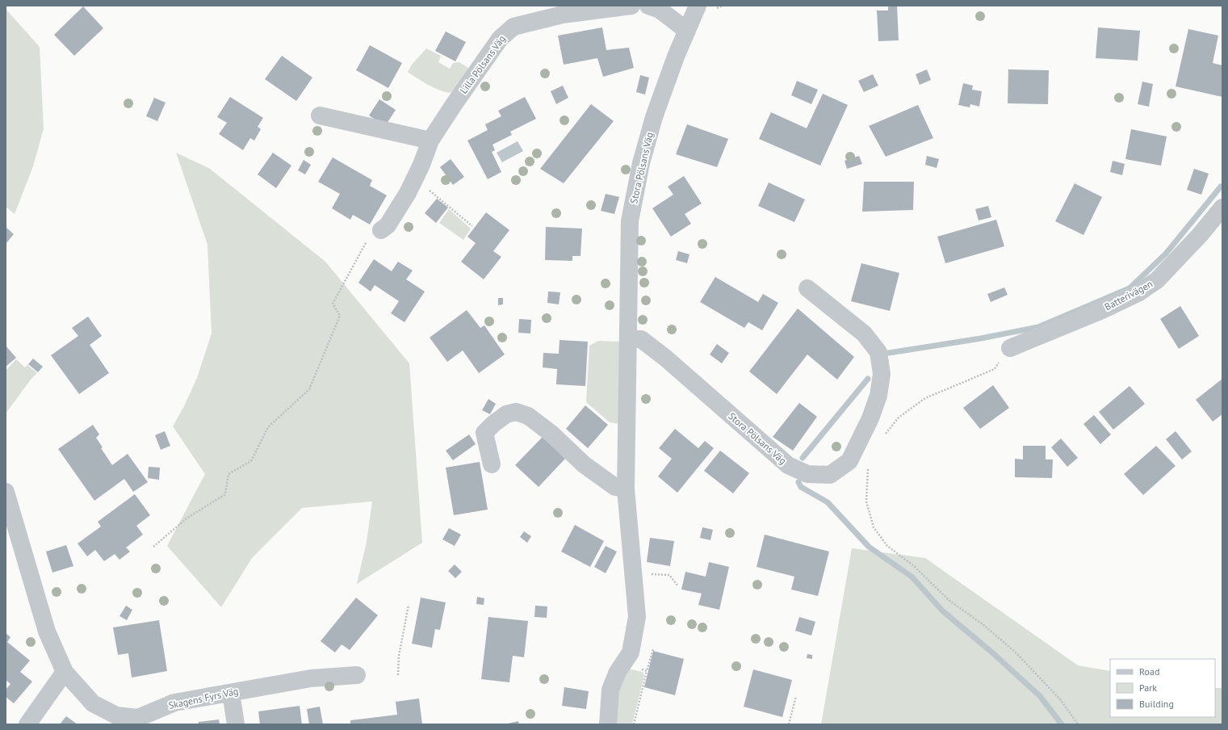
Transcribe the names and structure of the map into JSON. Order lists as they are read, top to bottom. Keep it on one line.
{"streets":{"street":["Lilla Pölsans Väg","Stora Pölsans Väg","Batterivägen","Skagens Fyrs Väg"]},"legend":["Road","Park","Building"]}
